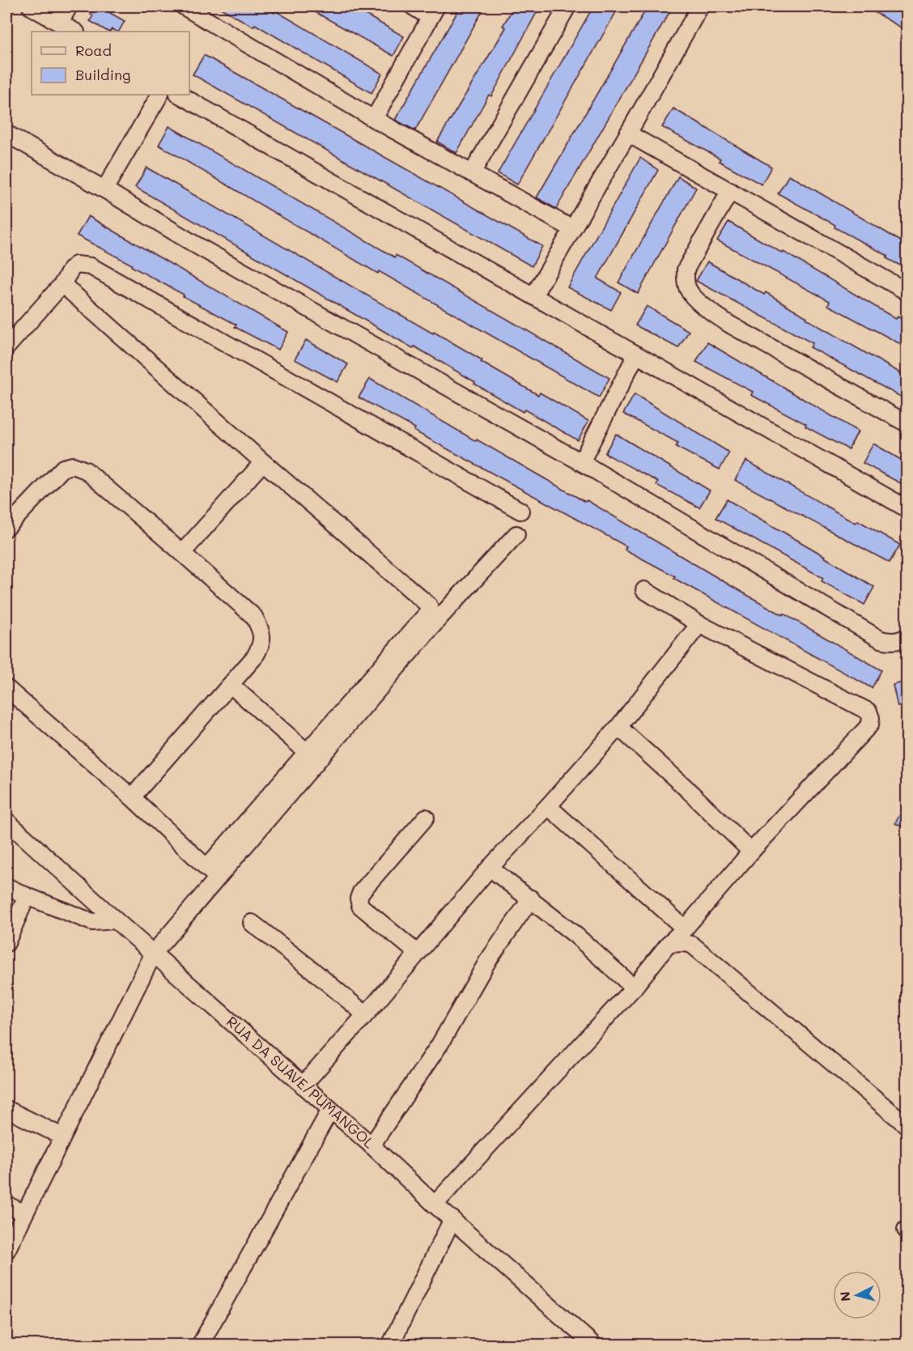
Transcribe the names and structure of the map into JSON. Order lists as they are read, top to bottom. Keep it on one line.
{"streets":{"street":["RUA DA SUAVE/PUMANGOL"]},"legend":["Road","Building"],"north":"left"}
